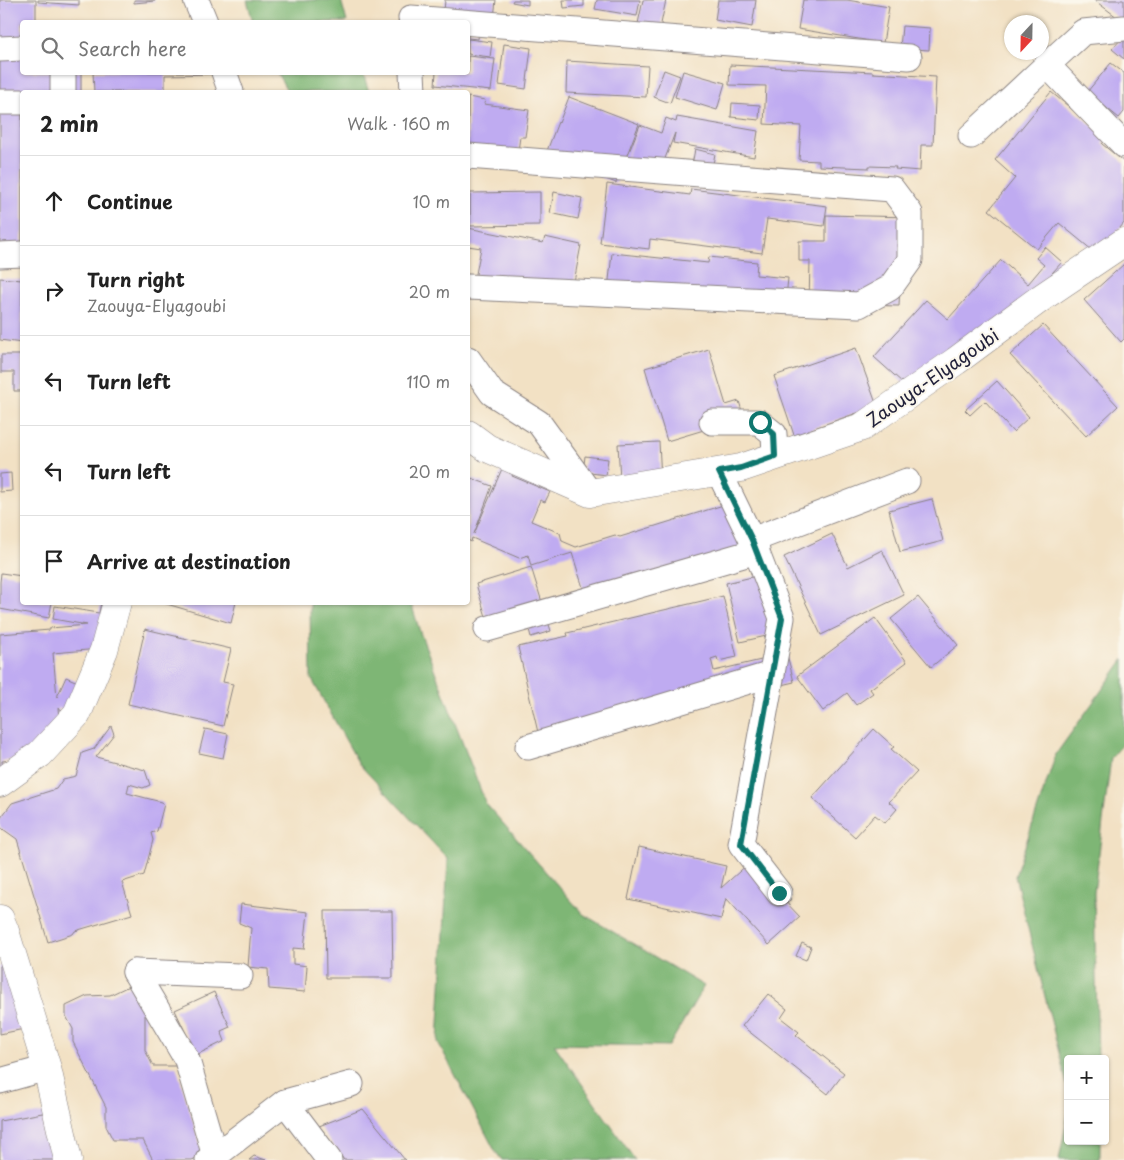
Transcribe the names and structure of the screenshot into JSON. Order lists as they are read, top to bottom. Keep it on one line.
{"streets":{"street":["Zaouya-Elyagoubi"]},"north":"bottom","page":{"search":"Search here","heading":["2 min","Walk · 160 m"],"list":[["Continue","10 m"],["Turn right","Zaouya-Elyagoubi","20 m"],["Turn left","110 m"],["Turn left","20 m"],"Arrive at destination"],"map_buttons":["+","−"]}}
